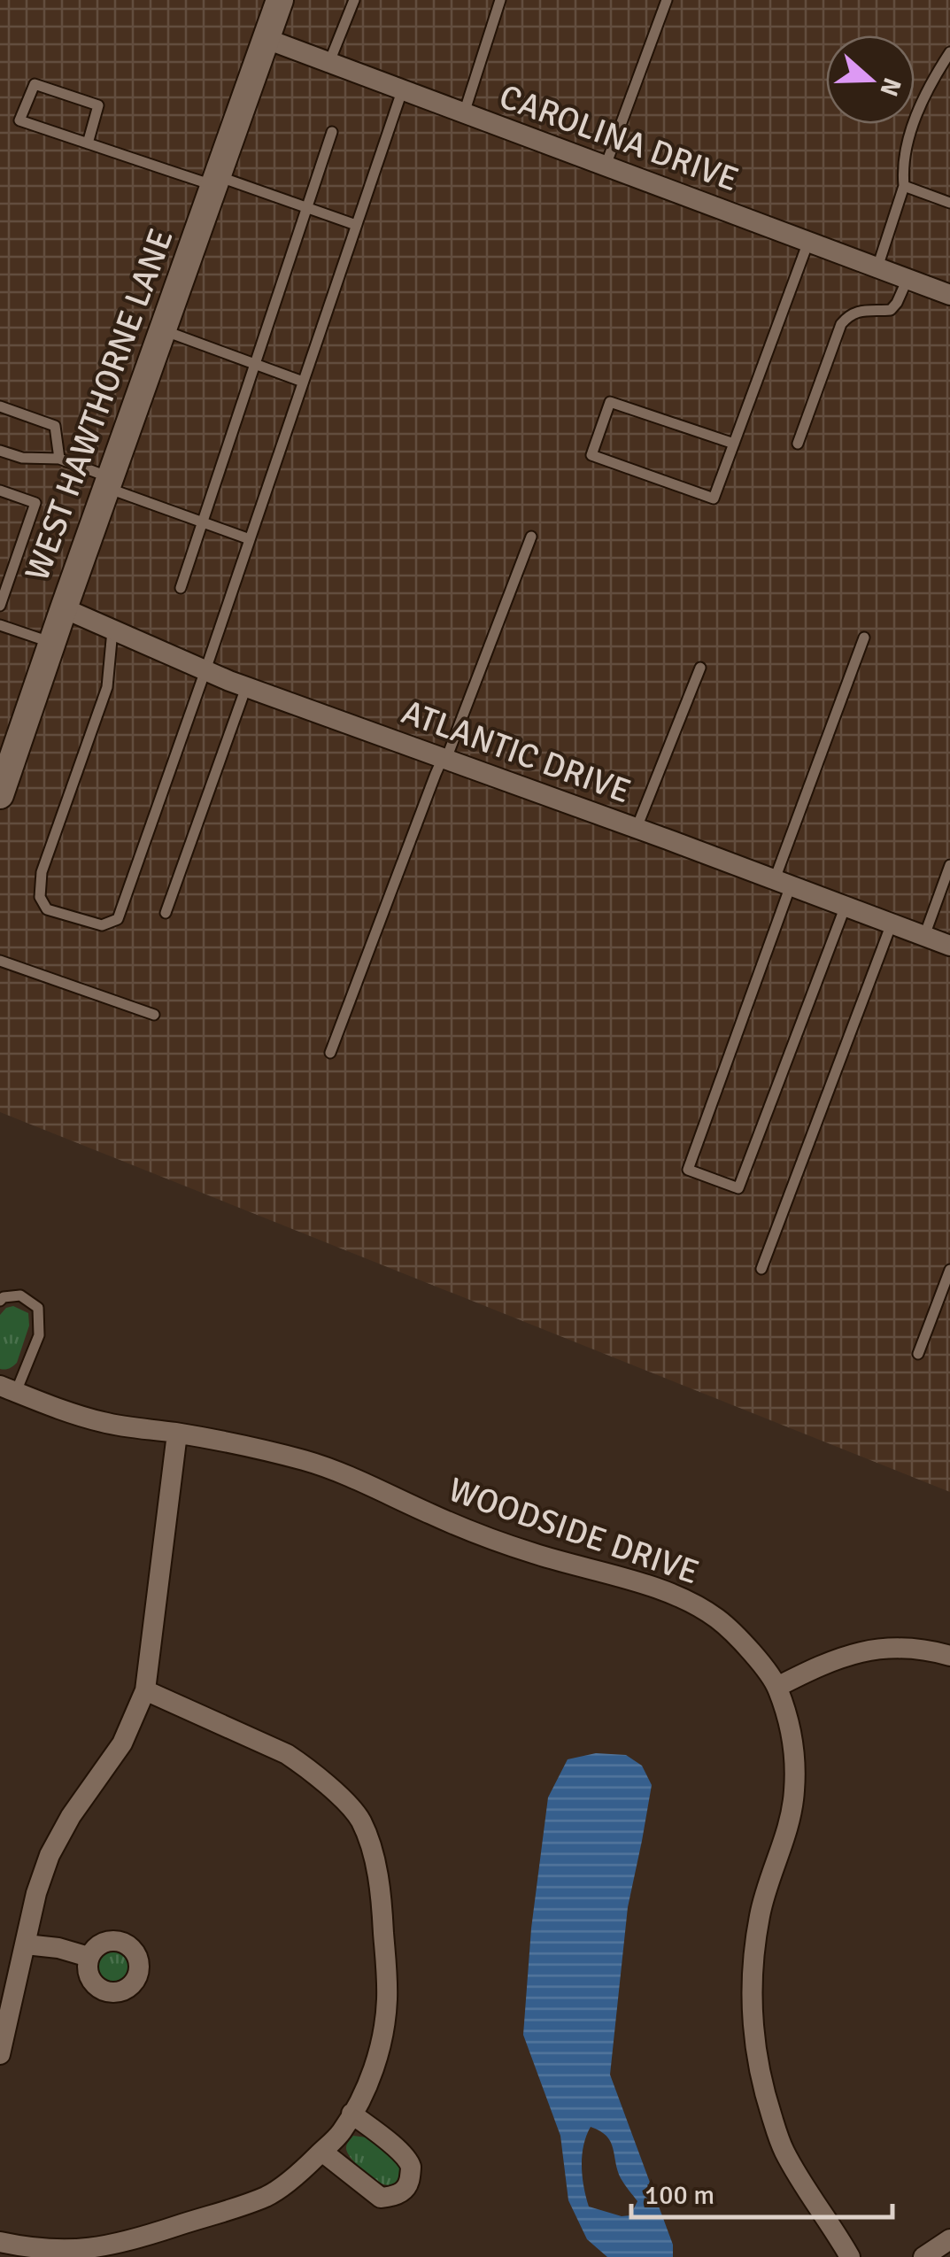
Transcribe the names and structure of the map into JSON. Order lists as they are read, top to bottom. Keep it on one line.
{"streets":{"street":["CAROLINA DRIVE","WEST HAWTHORNE LANE","ATLANTIC DRIVE","WOODSIDE DRIVE"]},"crossings":[["CAROLINA DRIVE","WEST HAWTHORNE LANE"],["WEST HAWTHORNE LANE","ATLANTIC DRIVE"]],"scale_bar":"100 m","north":"right"}
